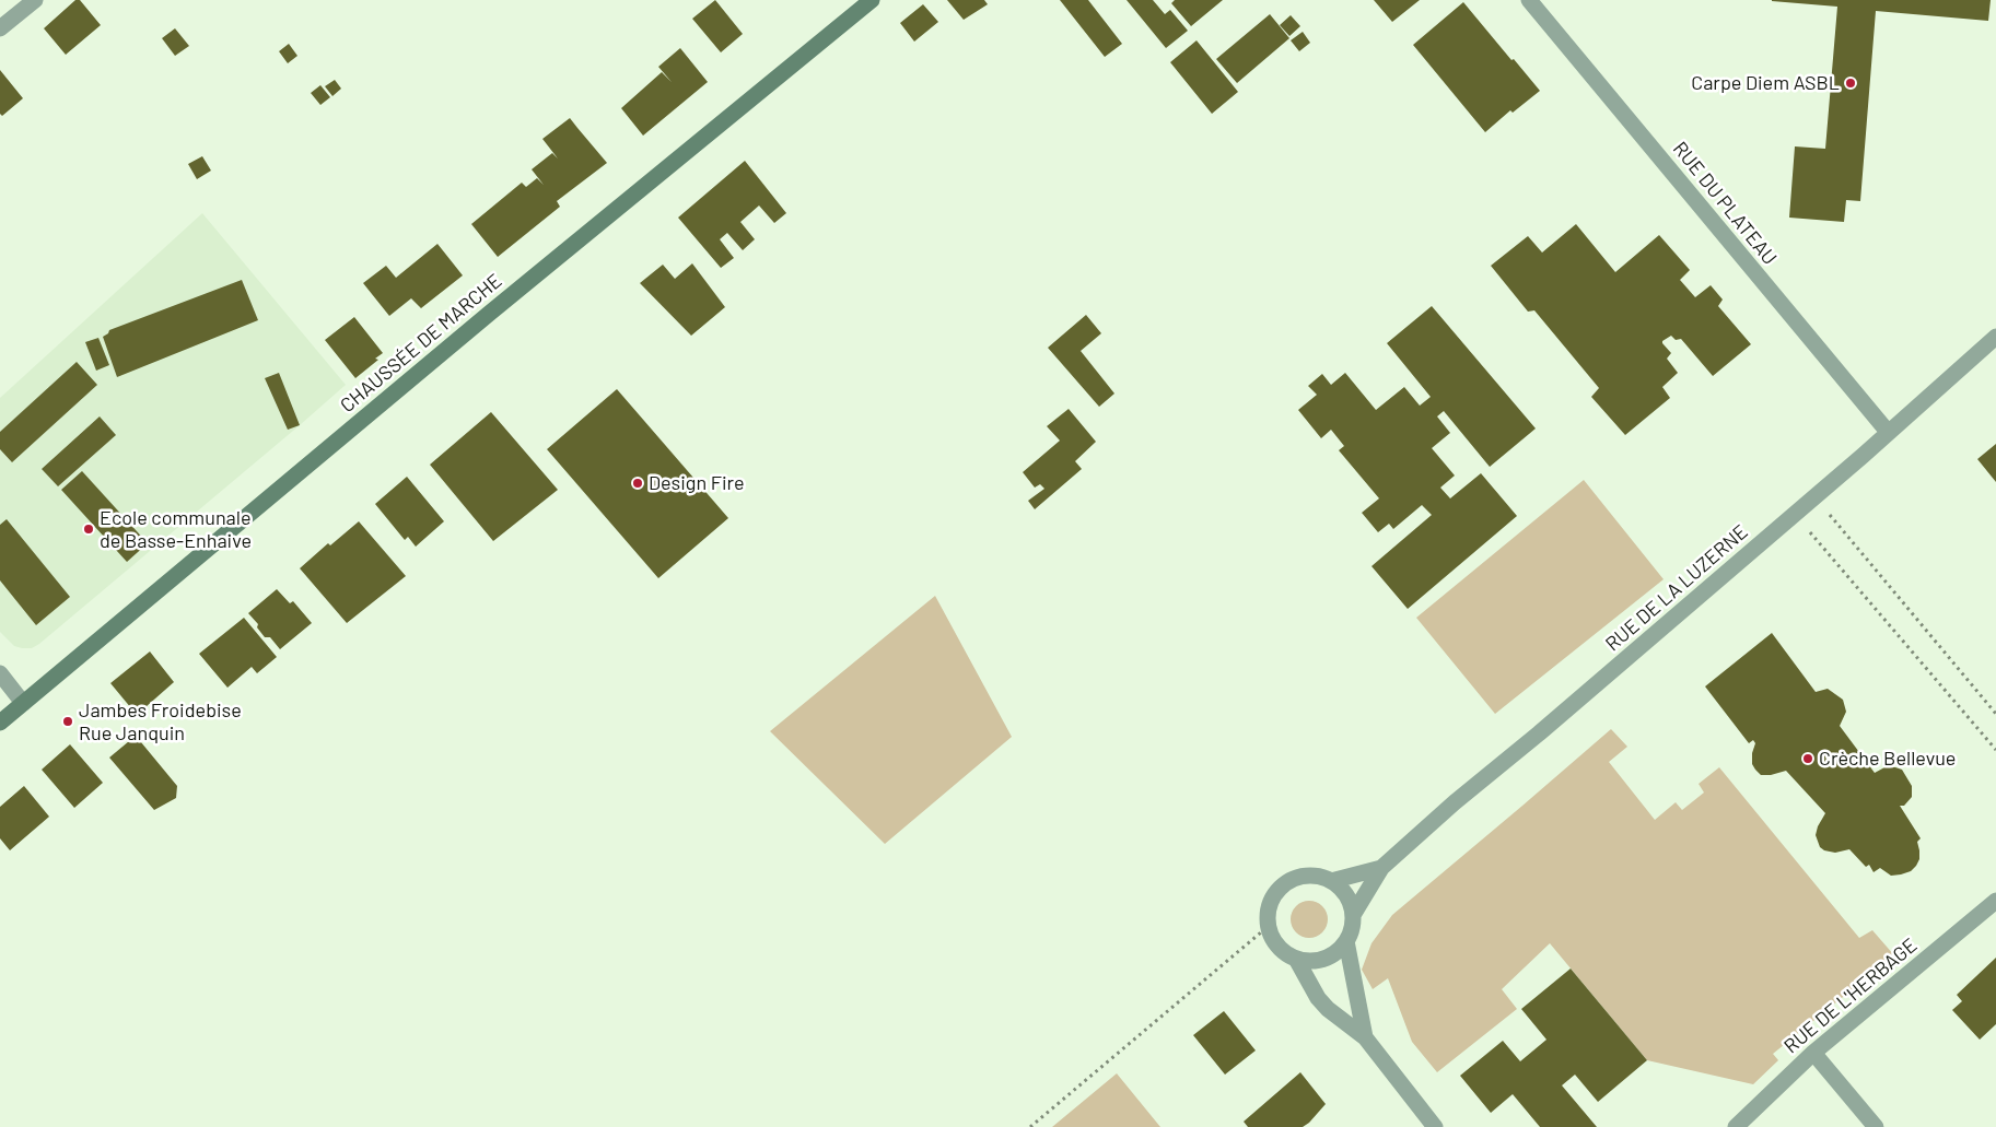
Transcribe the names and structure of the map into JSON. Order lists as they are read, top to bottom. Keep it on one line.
{"streets":{"main road":["CHAUSSÉE DE MARCHE"],"street":["RUE DU PLATEAU","RUE DE LA LUZERNE","RUE DE L'HERBAGE"]},"crossings":[["RUE DU PLATEAU","RUE DE LA LUZERNE"]],"places":["Carpe Diem ASBL","Design Fire","Ecole communale de Basse-Enhaive","Jambes Froidebise Rue Janquin","Crèche Bellevue"]}
